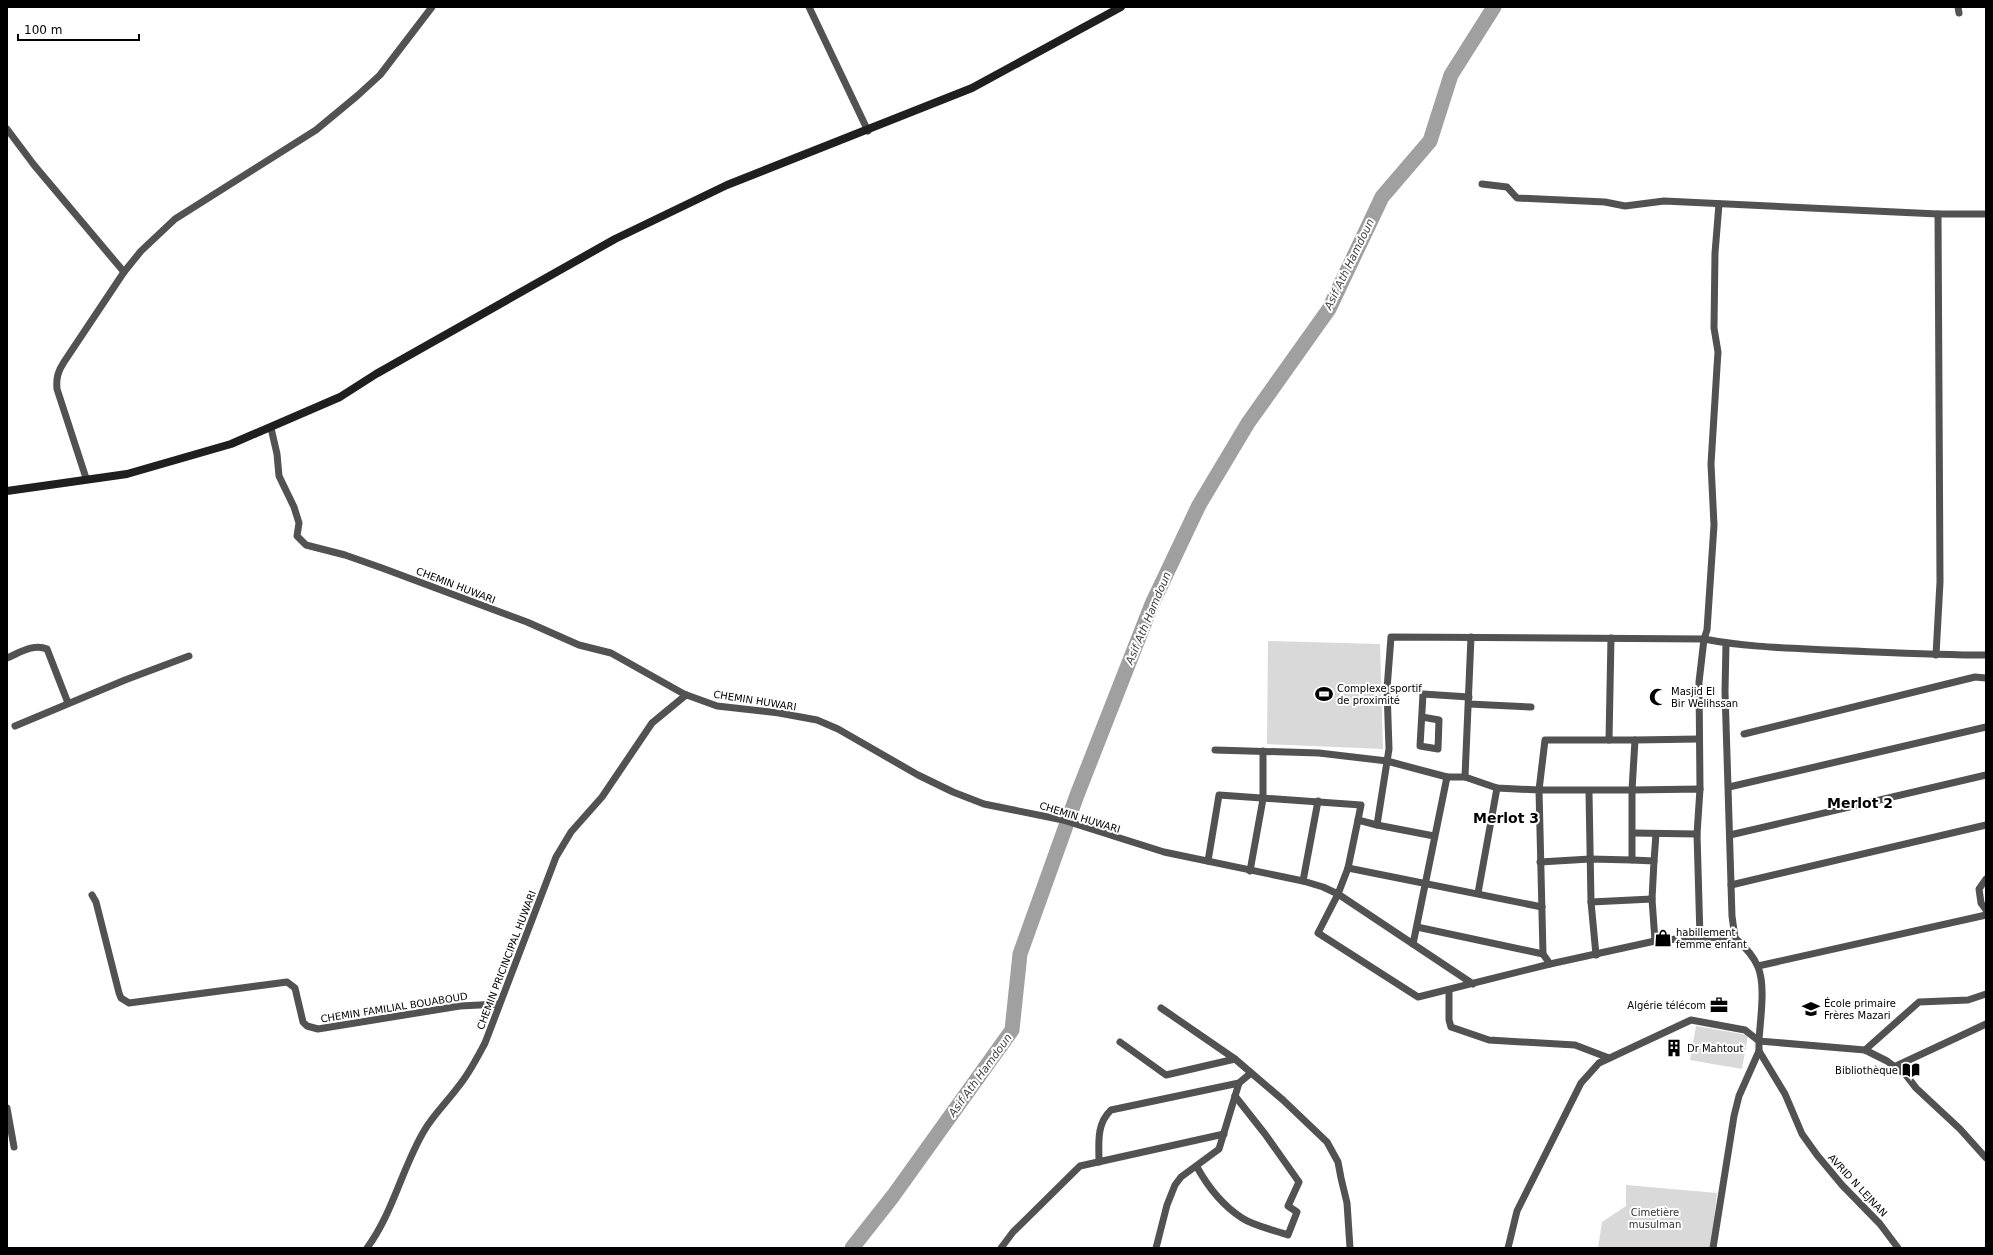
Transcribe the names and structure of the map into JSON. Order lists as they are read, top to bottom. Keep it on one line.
{"streets":{"street":["CHEMIN HUWARI","CHEMIN PRICINCIPAL HUWARI","CHEMIN FAMILIAL BOUABOUD","AVRID N LEJNAN"]},"crossings":[["CHEMIN HUWARI","CHEMIN PRICINCIPAL HUWARI"],["CHEMIN PRICINCIPAL HUWARI","CHEMIN FAMILIAL BOUABOUD"]],"districts":["Merlot 2","Merlot 3"],"water":["Asif Ath Hamdoun"],"parks":["Cimetière musulman"],"places":{"sports":["Complexe sportif de proximité"],"mosque":["Masjid El Bir Welihssan"],"shop":["habillement femme enfant"],"office":["Algérie télécom"],"school or university":["École primaire Frères Mazari"],"building":["Dr Mahtout"],"library":["Bibliothèque"]},"scale_bar":"100 m"}
